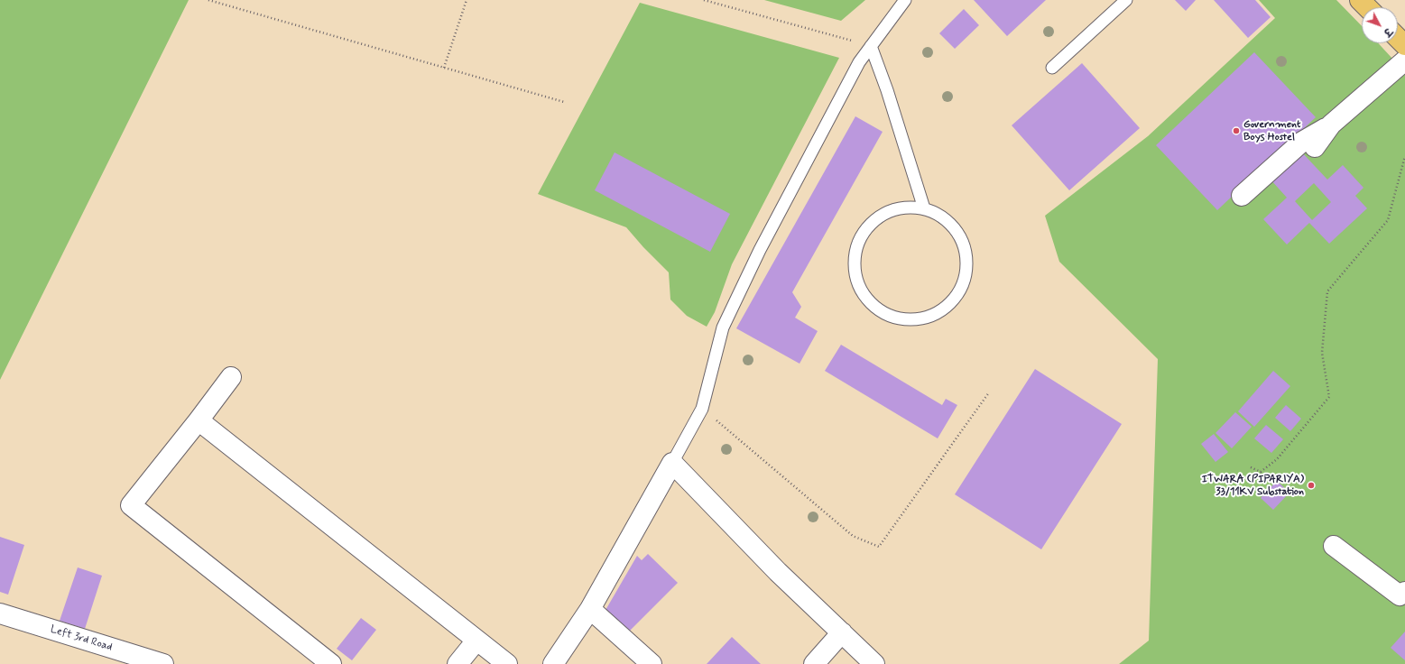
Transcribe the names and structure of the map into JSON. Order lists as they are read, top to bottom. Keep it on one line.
{"streets":{"street":["Left 3rd Road"]},"places":["Government Boys Hostel","ITWARA (PIPARIYA) 33/11KV Substation"],"north":"bottom right"}
